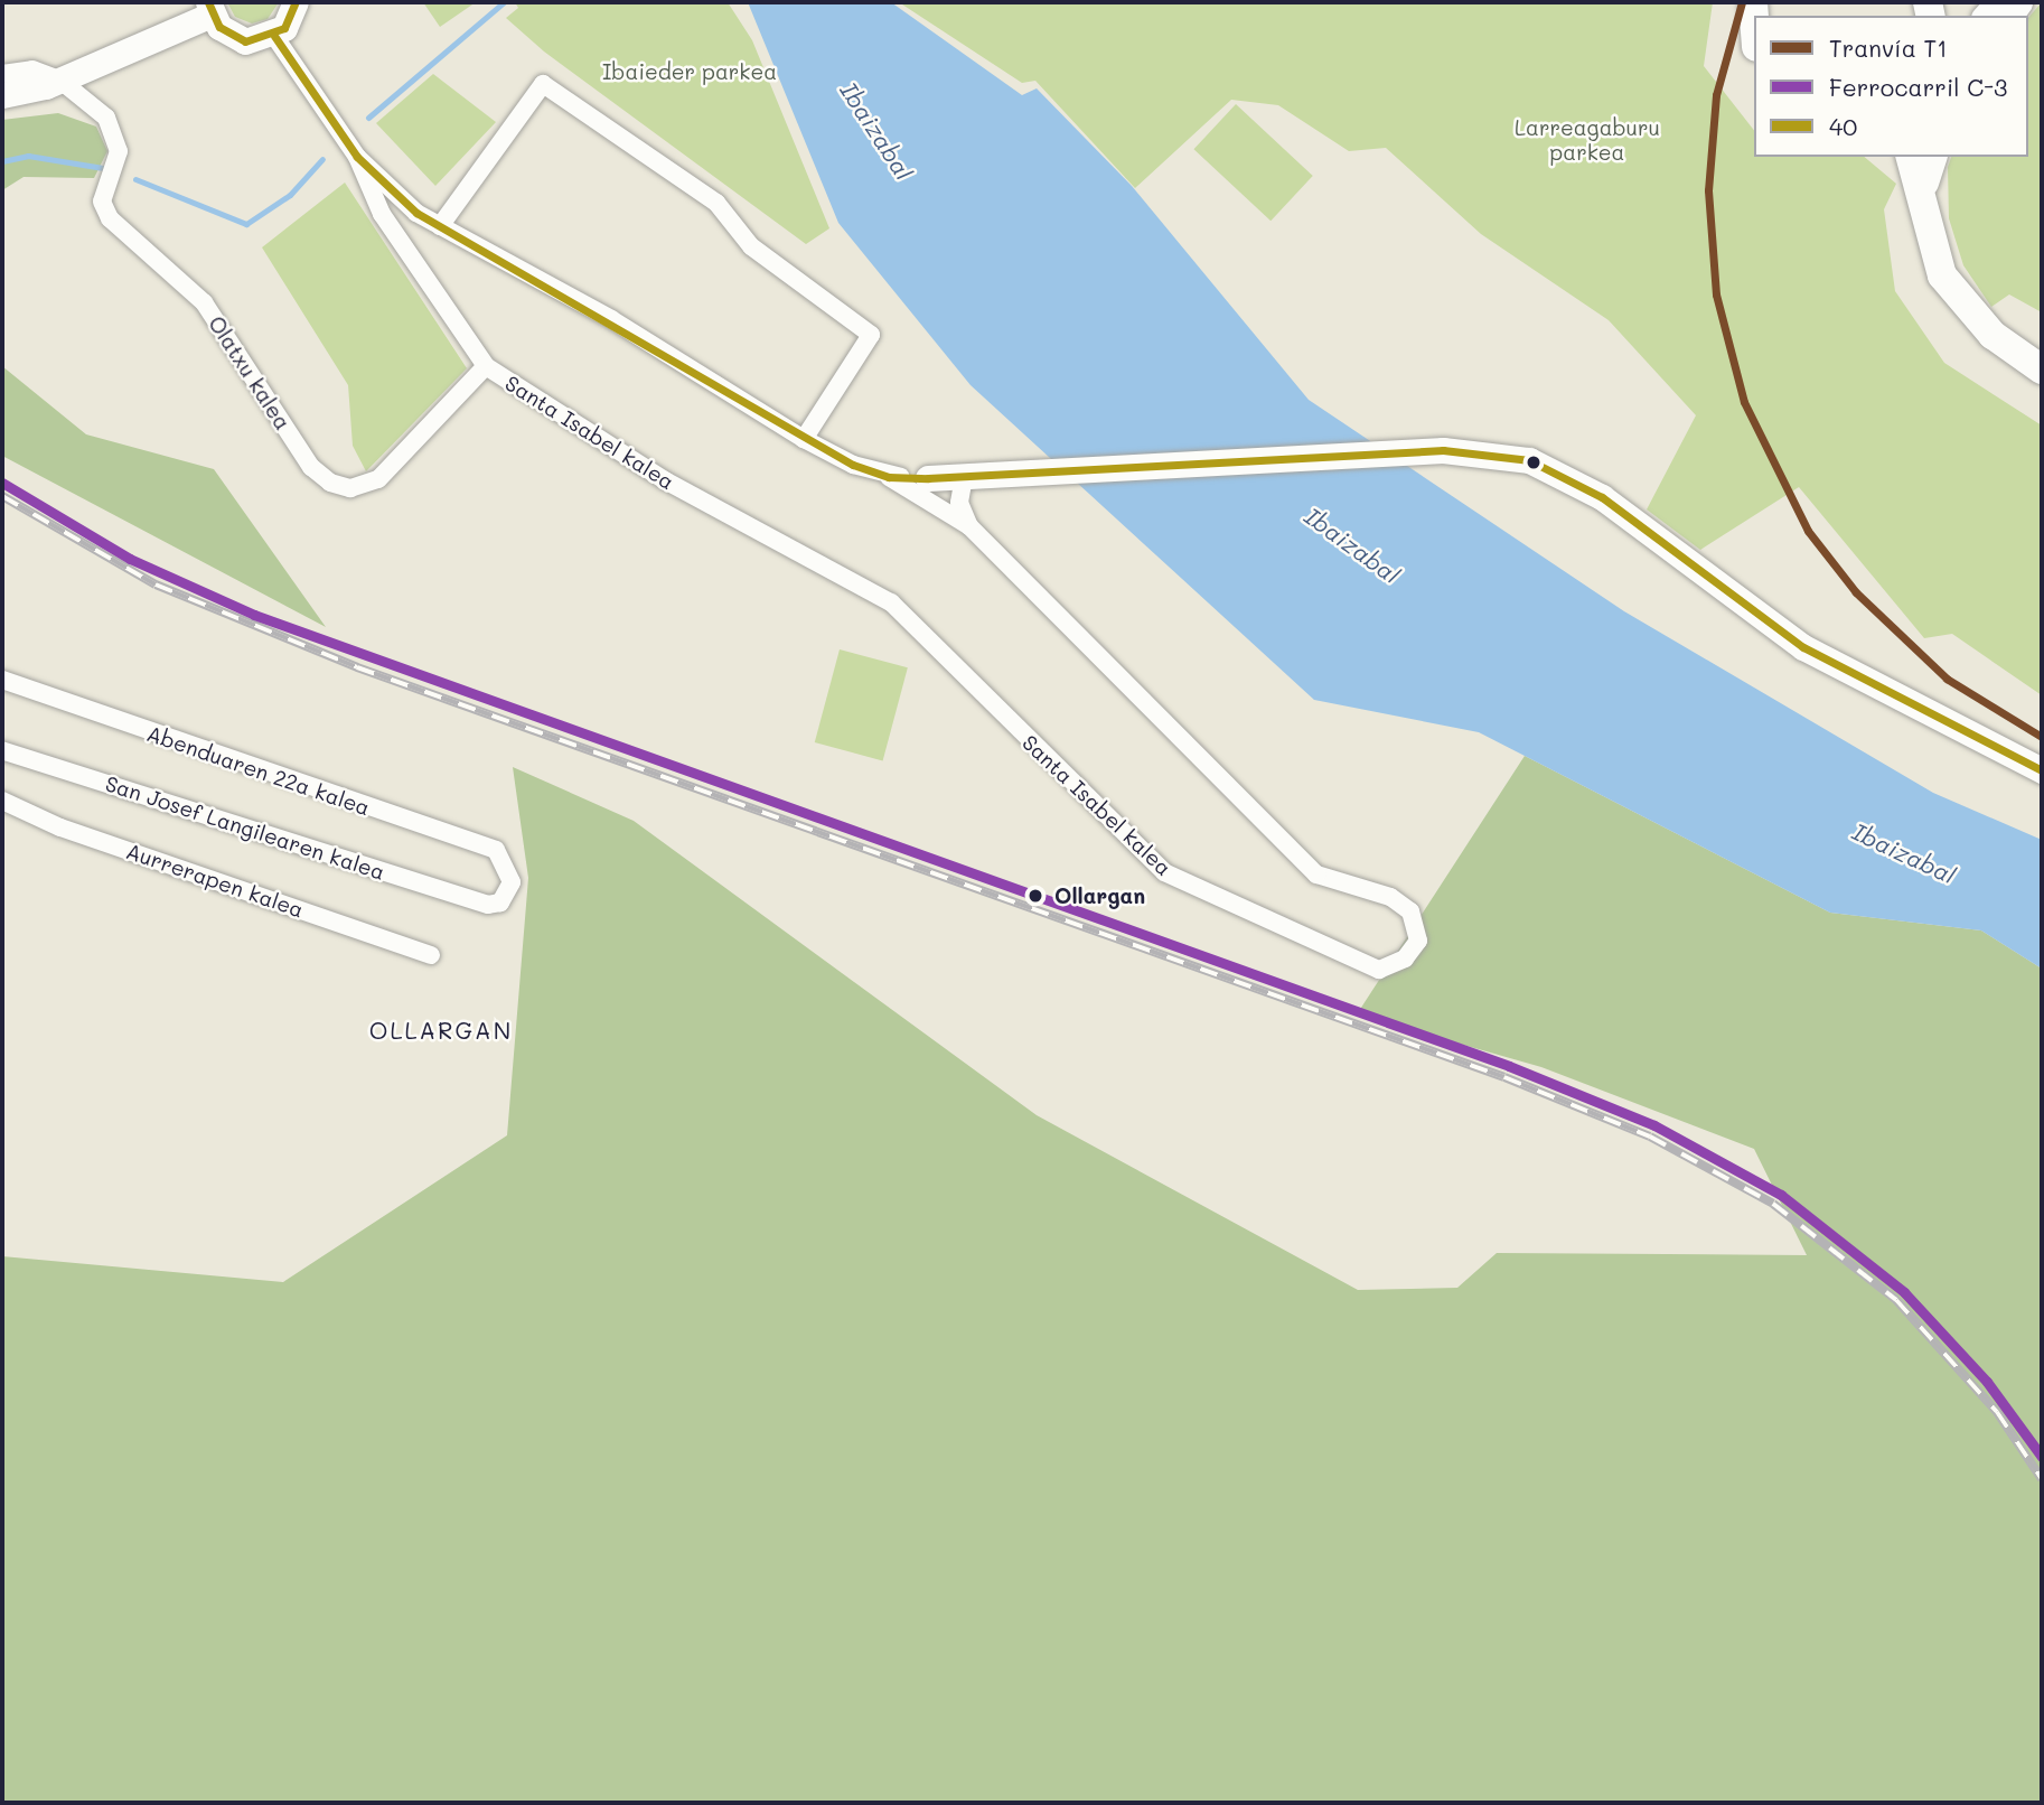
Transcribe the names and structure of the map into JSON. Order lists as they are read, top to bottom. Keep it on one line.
{"streets":{"street":["Olatxu kalea","Santa Isabel kalea","Abenduaren 22a kalea","San Josef Langilearen kalea","Aurrerapen kalea"]},"crossings":[["Olatxu kalea","Santa Isabel kalea"],["Abenduaren 22a kalea","San Josef Langilearen kalea"]],"districts":["OLLARGAN"],"water":["Ibaizabal"],"parks":["Ibaieder parkea","Larreagaburu parkea"],"places":["Ollargan"],"lines":["tram line T1","transit line 40","rail line C-3"],"legend":["Tranvía T1","Ferrocarril C-3","40"]}
